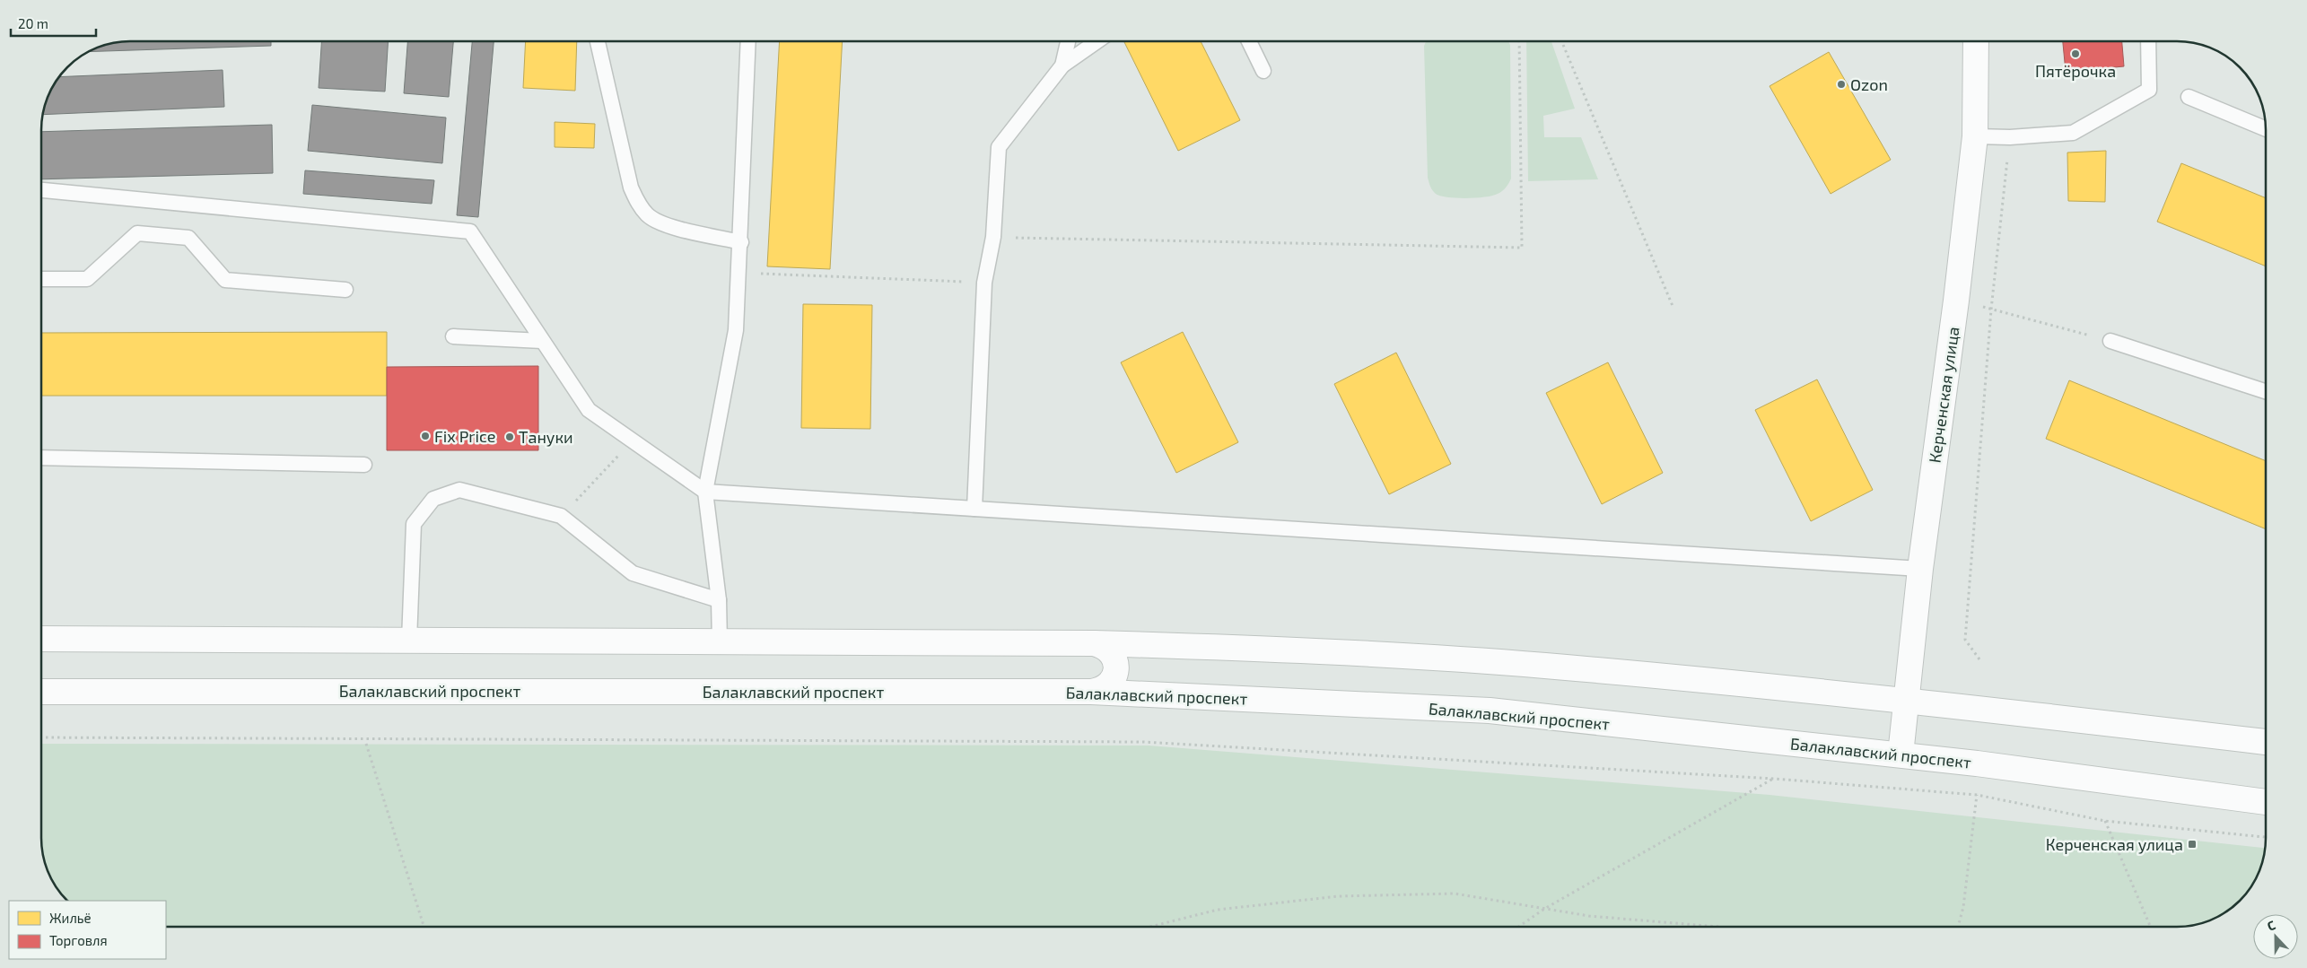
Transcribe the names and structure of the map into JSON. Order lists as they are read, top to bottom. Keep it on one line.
{"streets":{"main road":["Керченская улица","Балаклавский проспект"]},"crossings":[["Керченская улица","Балаклавский проспект"]],"places":{"other":["Пятёрочка","Ozon","Fix Price","Тануки"],"transit":["Керченская улица"]},"legend":["Жильё","Торговля"],"scale_bar":"20 m","north":"top"}
